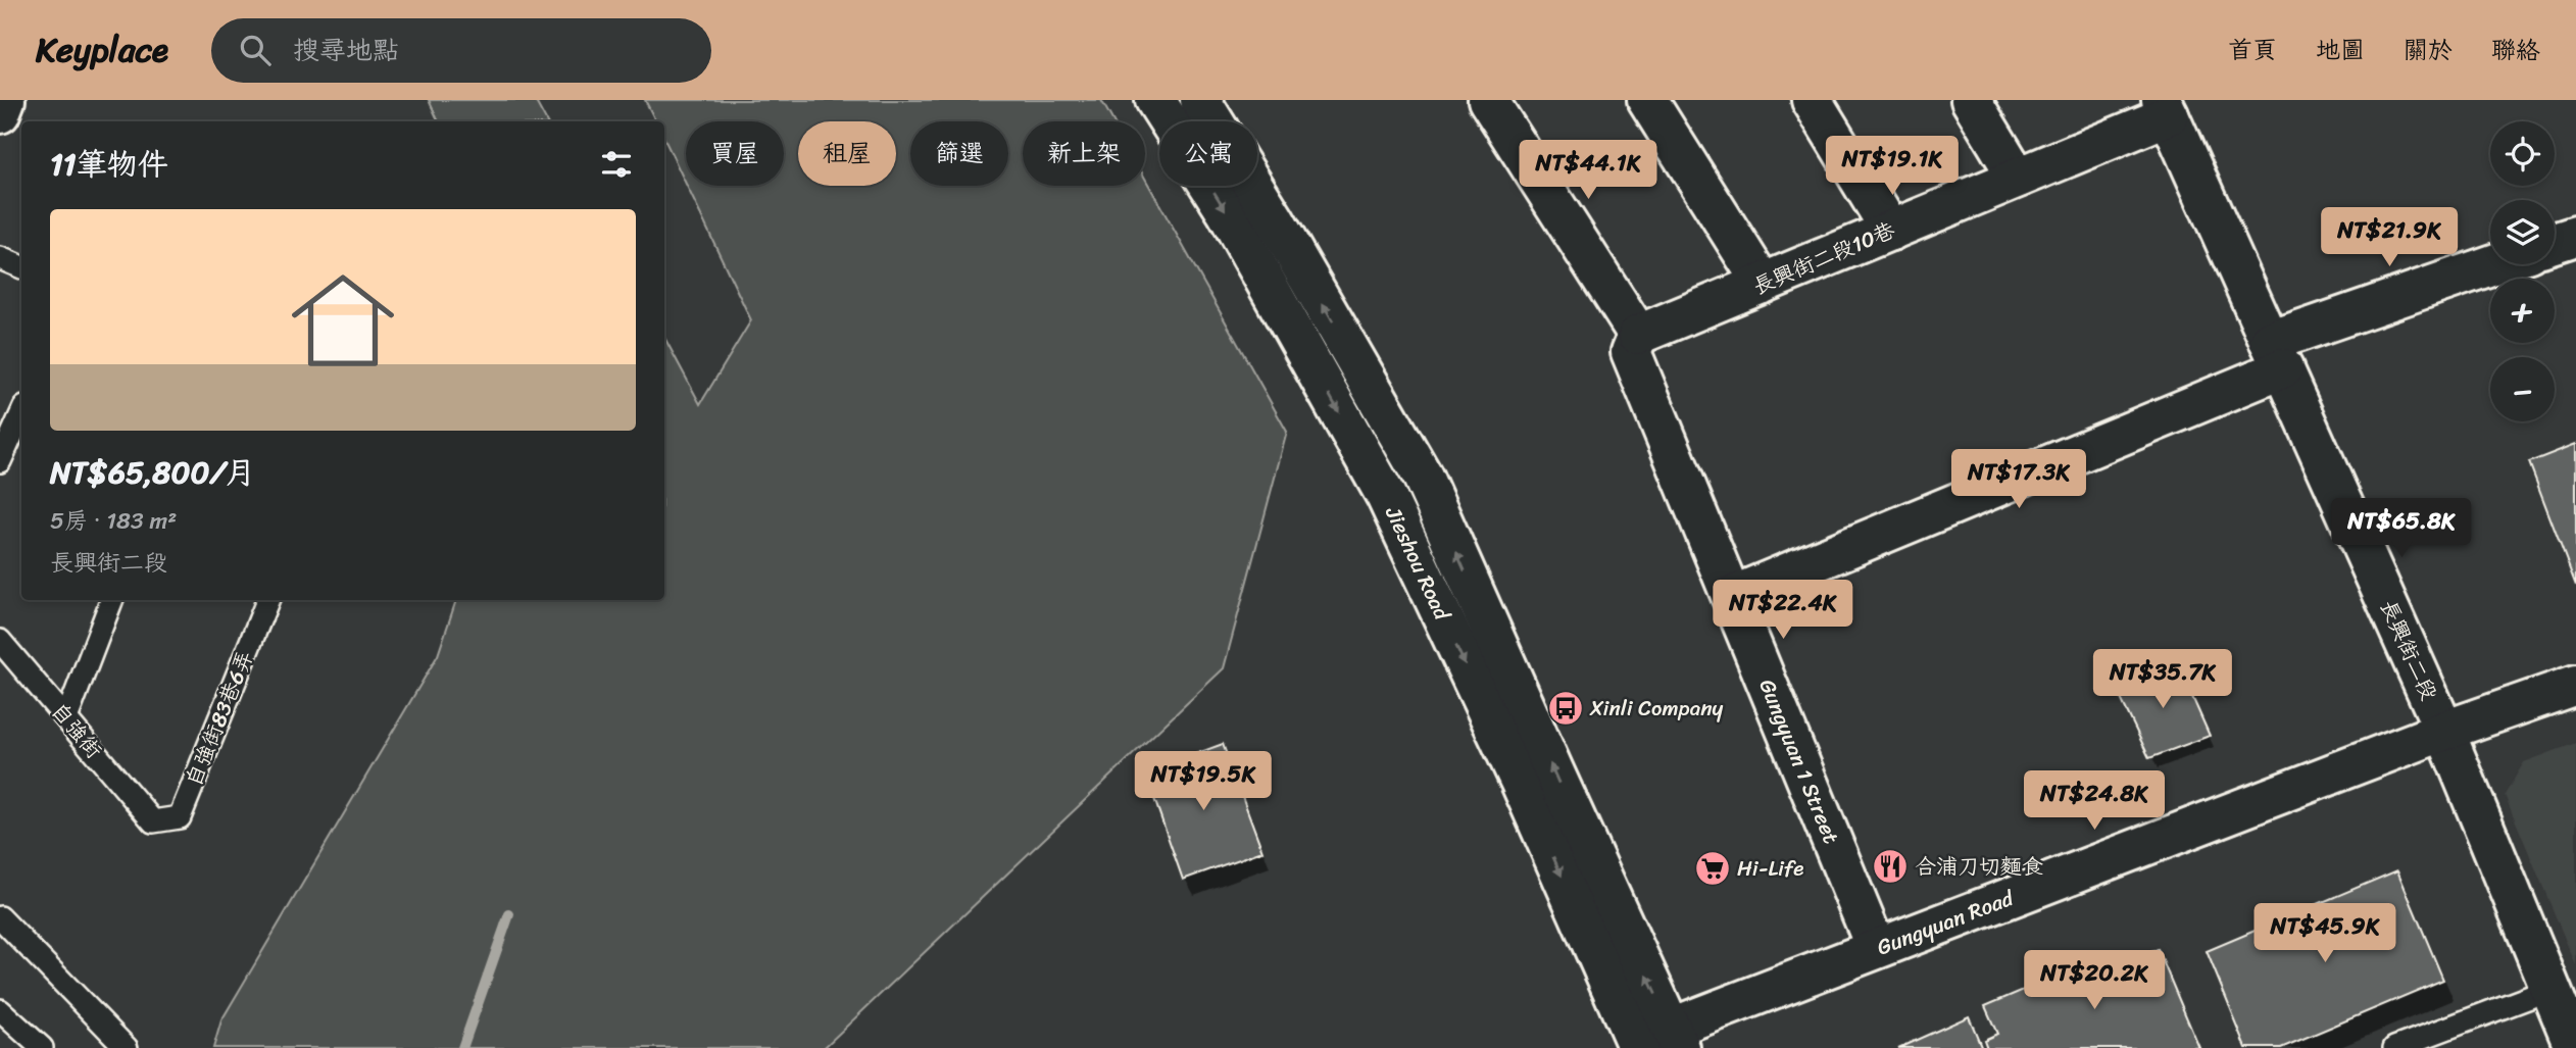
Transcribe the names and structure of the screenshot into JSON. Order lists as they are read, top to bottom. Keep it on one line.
{"streets":{"street":["長興街二段10巷","Jieshou Road","長興街二段","Gungyuan 1 Street","Gungyuan Road"],"lane":["自強街83巷6弄","自強街"]},"crossings":[["長興街二段10巷","長興街二段"],["長興街二段10巷","Gungyuan 1 Street"],["Jieshou Road","Gungyuan Road"],["長興街二段","Gungyuan Road"],["自強街83巷6弄","自強街"],["Gungyuan 1 Street","Gungyuan Road"]],"places":{"bus stop":["Xinli Company"],"restaurant":["合浦刀切麵食"],"supermarket":["Hi-Life"]},"page":{"header":"Keyplace","search":"搜尋地點","nav":["首頁","地圖","關於","聯絡"],"map_buttons":["+","−"],"chip":["買屋","租屋","篩選","新上架","公寓"],"heading":"11筆物件","price":["NT$19.1K","NT$44.1K","NT$21.9K","NT$17.3K","NT$65.8K","NT$22.4K","NT$35.7K","NT$19.5K","NT$24.8K","NT$45.9K","NT$20.2K"],"list":[{"name":"NT$65,800/月","note":"5房 · 183 m² · 長興街二段"}]}}
